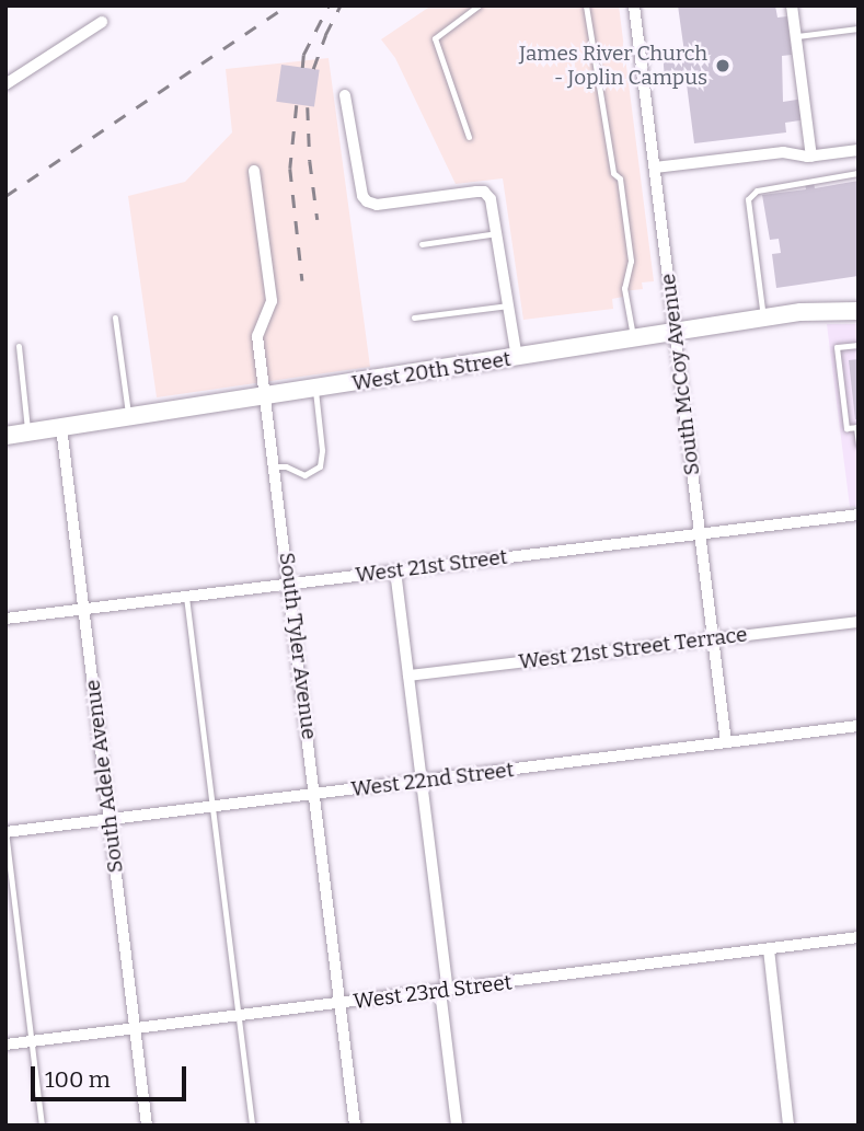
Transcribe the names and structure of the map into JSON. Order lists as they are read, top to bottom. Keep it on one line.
{"streets":{"main road":["West 20th Street"],"street":["South McCoy Avenue","West 21st Street","South Tyler Avenue","West 21st Street Terrace","South Adele Avenue","West 22nd Street","West 23rd Street"]},"crossings":[["West 20th Street","South McCoy Avenue"],["West 20th Street","South Tyler Avenue"],["West 20th Street","South Adele Avenue"],["South McCoy Avenue","West 21st Street"],["South McCoy Avenue","West 21st Street Terrace"],["South McCoy Avenue","West 22nd Street"],["West 21st Street","South Tyler Avenue"],["West 21st Street","South Adele Avenue"],["South Tyler Avenue","West 22nd Street"],["South Tyler Avenue","West 23rd Street"],["South Adele Avenue","West 22nd Street"],["South Adele Avenue","West 23rd Street"]],"places":["James River Church - Joplin Campus"],"scale_bar":"100 m"}
